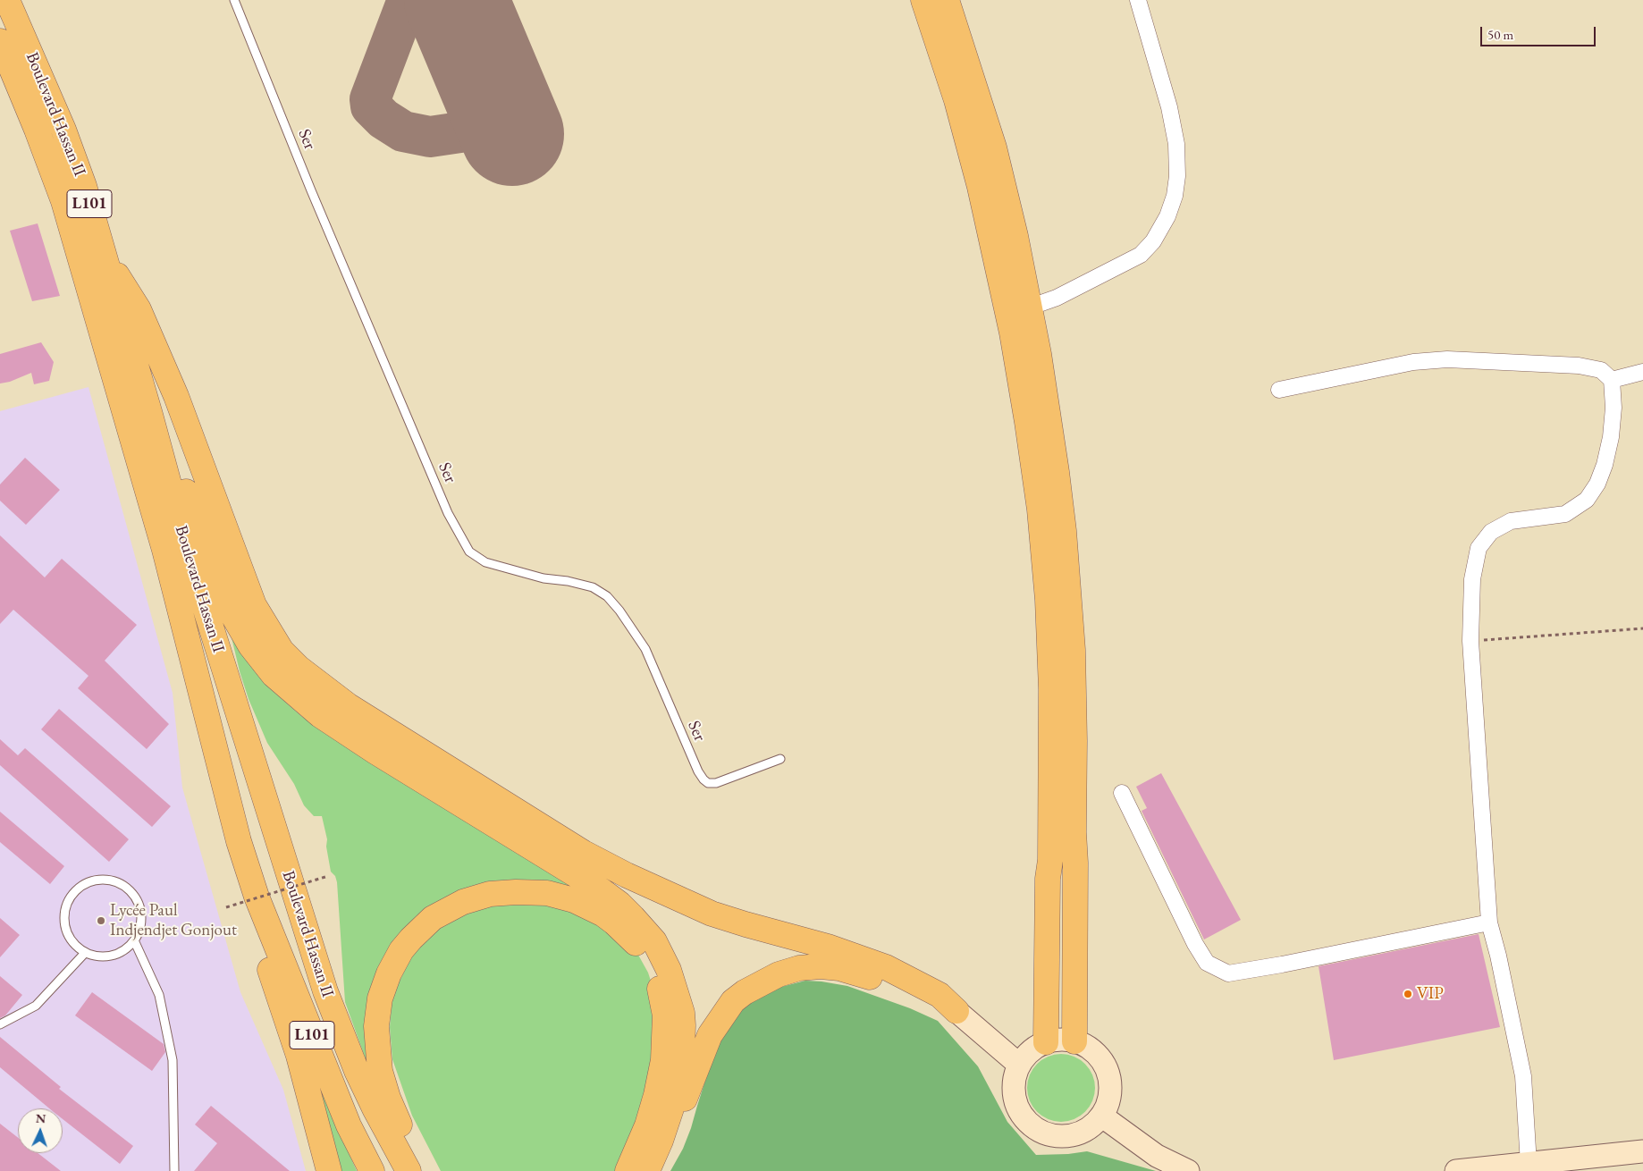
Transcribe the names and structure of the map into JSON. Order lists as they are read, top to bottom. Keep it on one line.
{"streets":{"main road":["Boulevard Hassan II","L101"],"lane":["Ser"]},"places":["Lycée Paul Indjendjet Gonjout","VIP"],"scale_bar":"50 m","north":"top"}
